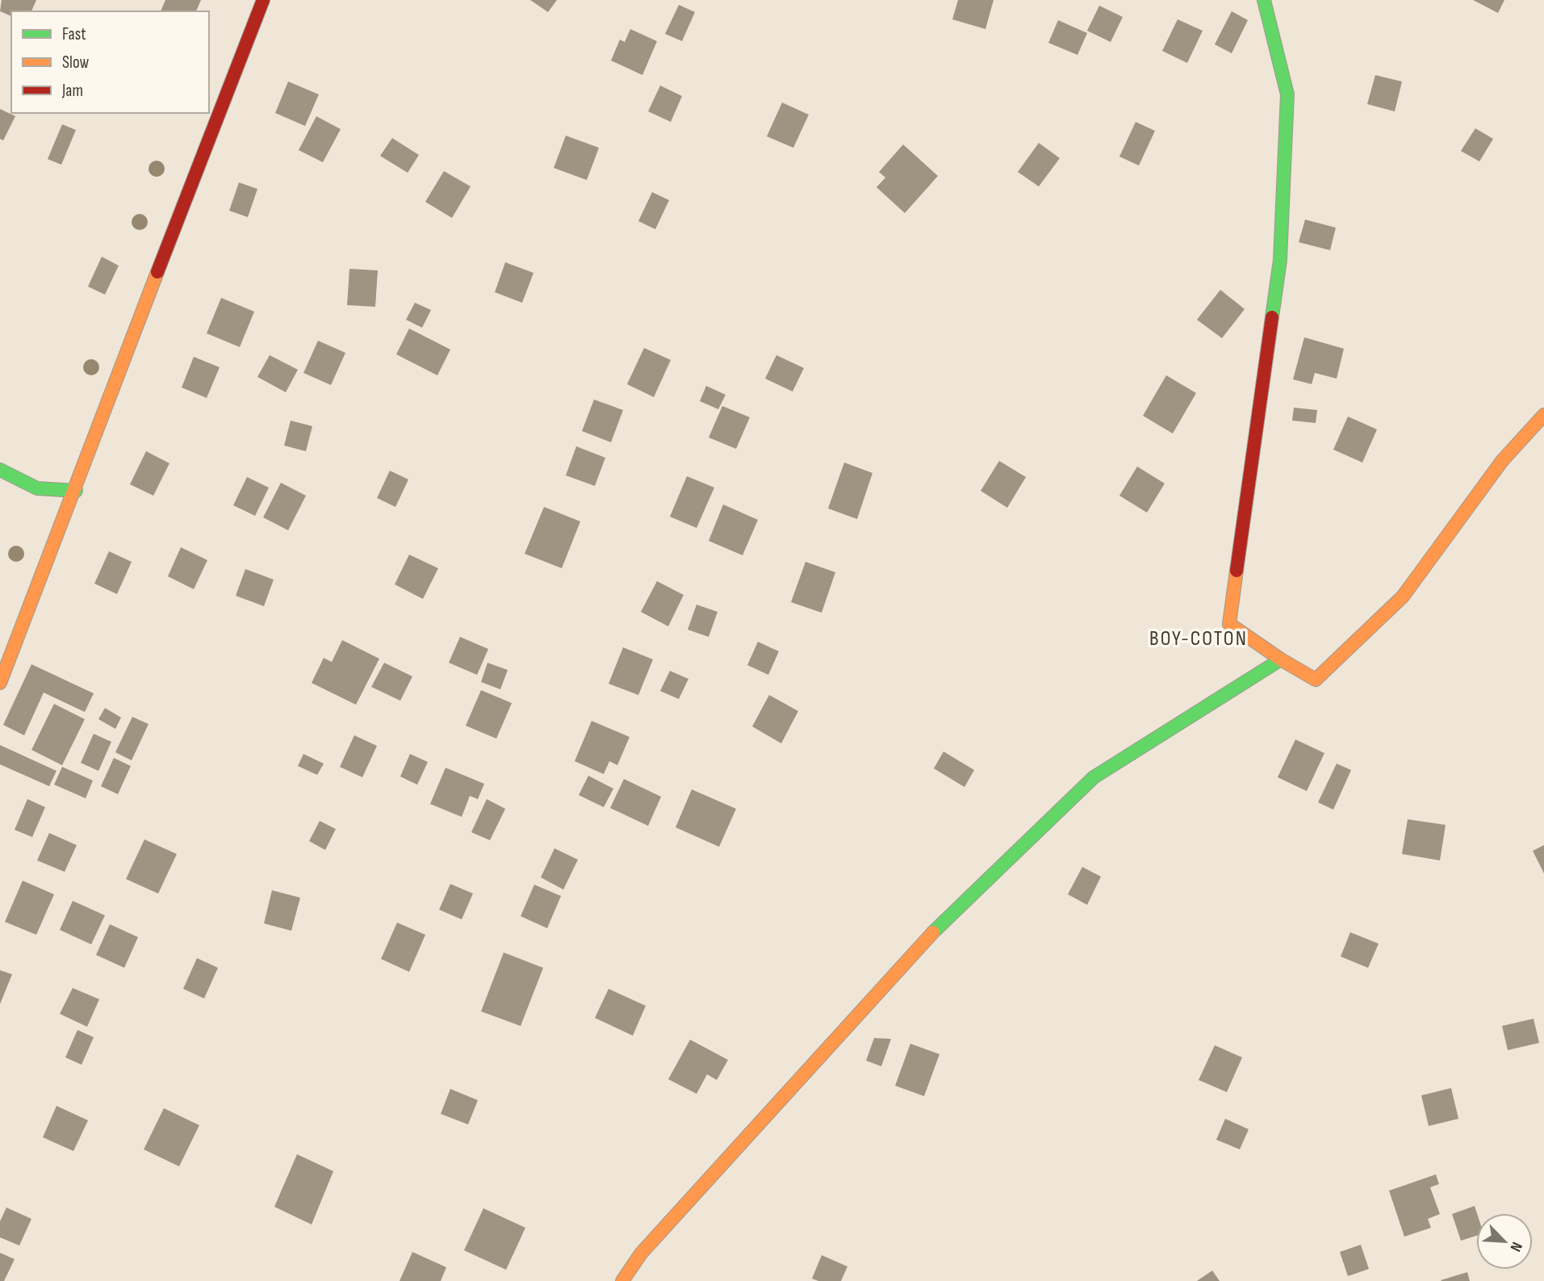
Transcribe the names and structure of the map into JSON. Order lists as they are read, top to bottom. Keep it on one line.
{"districts":["BOY-COTON"],"legend":["Fast","Slow","Jam"],"north":"bottom right"}
